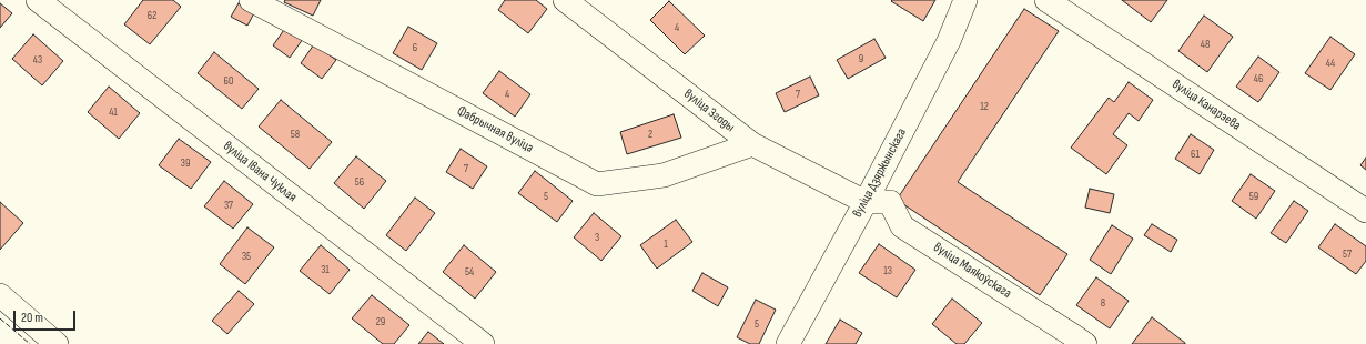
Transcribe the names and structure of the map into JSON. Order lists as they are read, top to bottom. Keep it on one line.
{"streets":{"street":["вуліца Канарэева","вуліца Згоды","Фабрычная вуліца","вуліца Івана Чуклая","вуліца Дзяржынскага","вуліца Маякоўскага"]},"crossings":[["вуліца Згоды","Фабрычная вуліца"],["вуліца Згоды","вуліца Дзяржынскага"],["вуліца Згоды","вуліца Маякоўскага"],["вуліца Дзяржынскага","вуліца Маякоўскага"]],"house_numbers":["62","4","48","6","9","43","44","46","60","4","7","12","41","58","2","61","39","7","56","5","59","37","3","1","57","35","31","13","54","8","29","5"],"scale_bar":"20 m"}
